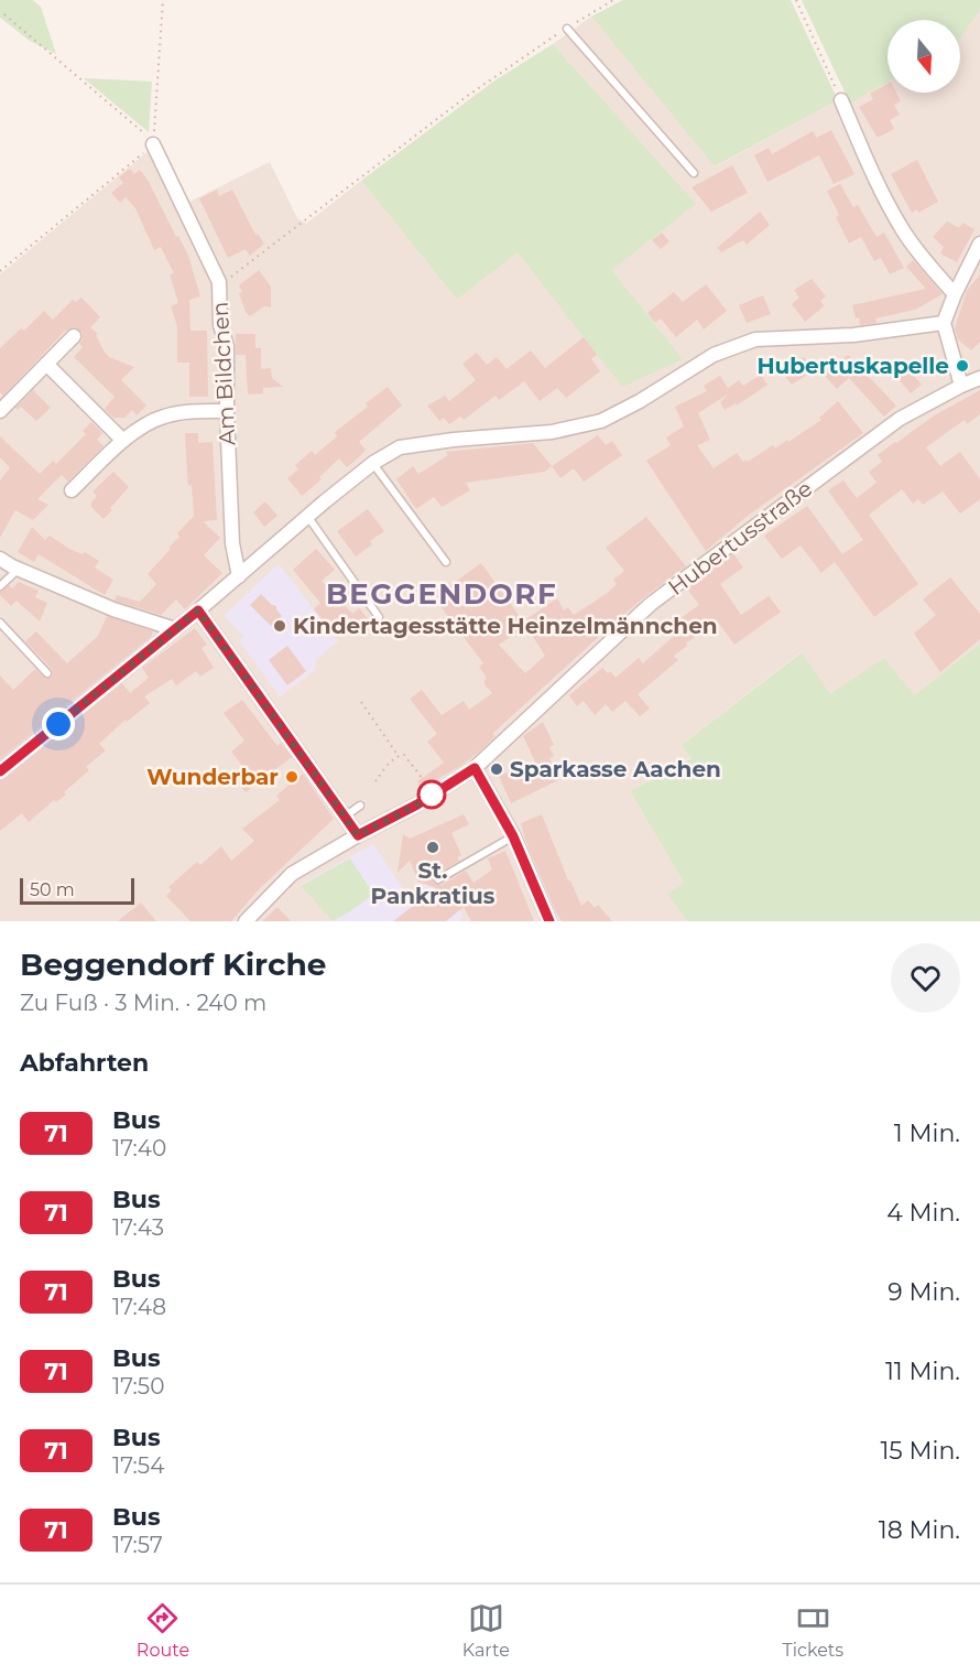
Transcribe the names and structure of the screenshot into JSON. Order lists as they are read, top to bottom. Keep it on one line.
{"streets":{"street":["Am Bildchen","Hubertusstraße"]},"districts":["BEGGENDORF"],"places":["Hubertuskapelle","Kindertagesstätte Heinzelmännchen","Sparkasse Aachen","Wunderbar","St. Pankratius"],"lines":["bus line 71"],"scale_bar":"50 m","north":"bottom","page":{"scale":"50 m","heading":[["Beggendorf Kirche","Zu Fuß · 3 Min. · 240 m"],"Abfahrten"],"list":[{"mark":"71","name":"Bus","note":"17:40","value":"1 Min."},{"mark":"71","name":"Bus","note":"17:43","value":"4 Min."},{"mark":"71","name":"Bus","note":"17:48","value":"9 Min."},{"mark":"71","name":"Bus","note":"17:50","value":"11 Min."},{"mark":"71","name":"Bus","note":"17:54","value":"15 Min."},{"mark":"71","name":"Bus","note":"17:57","value":"18 Min."}],"tabs":["Route","Karte","Tickets"]}}
